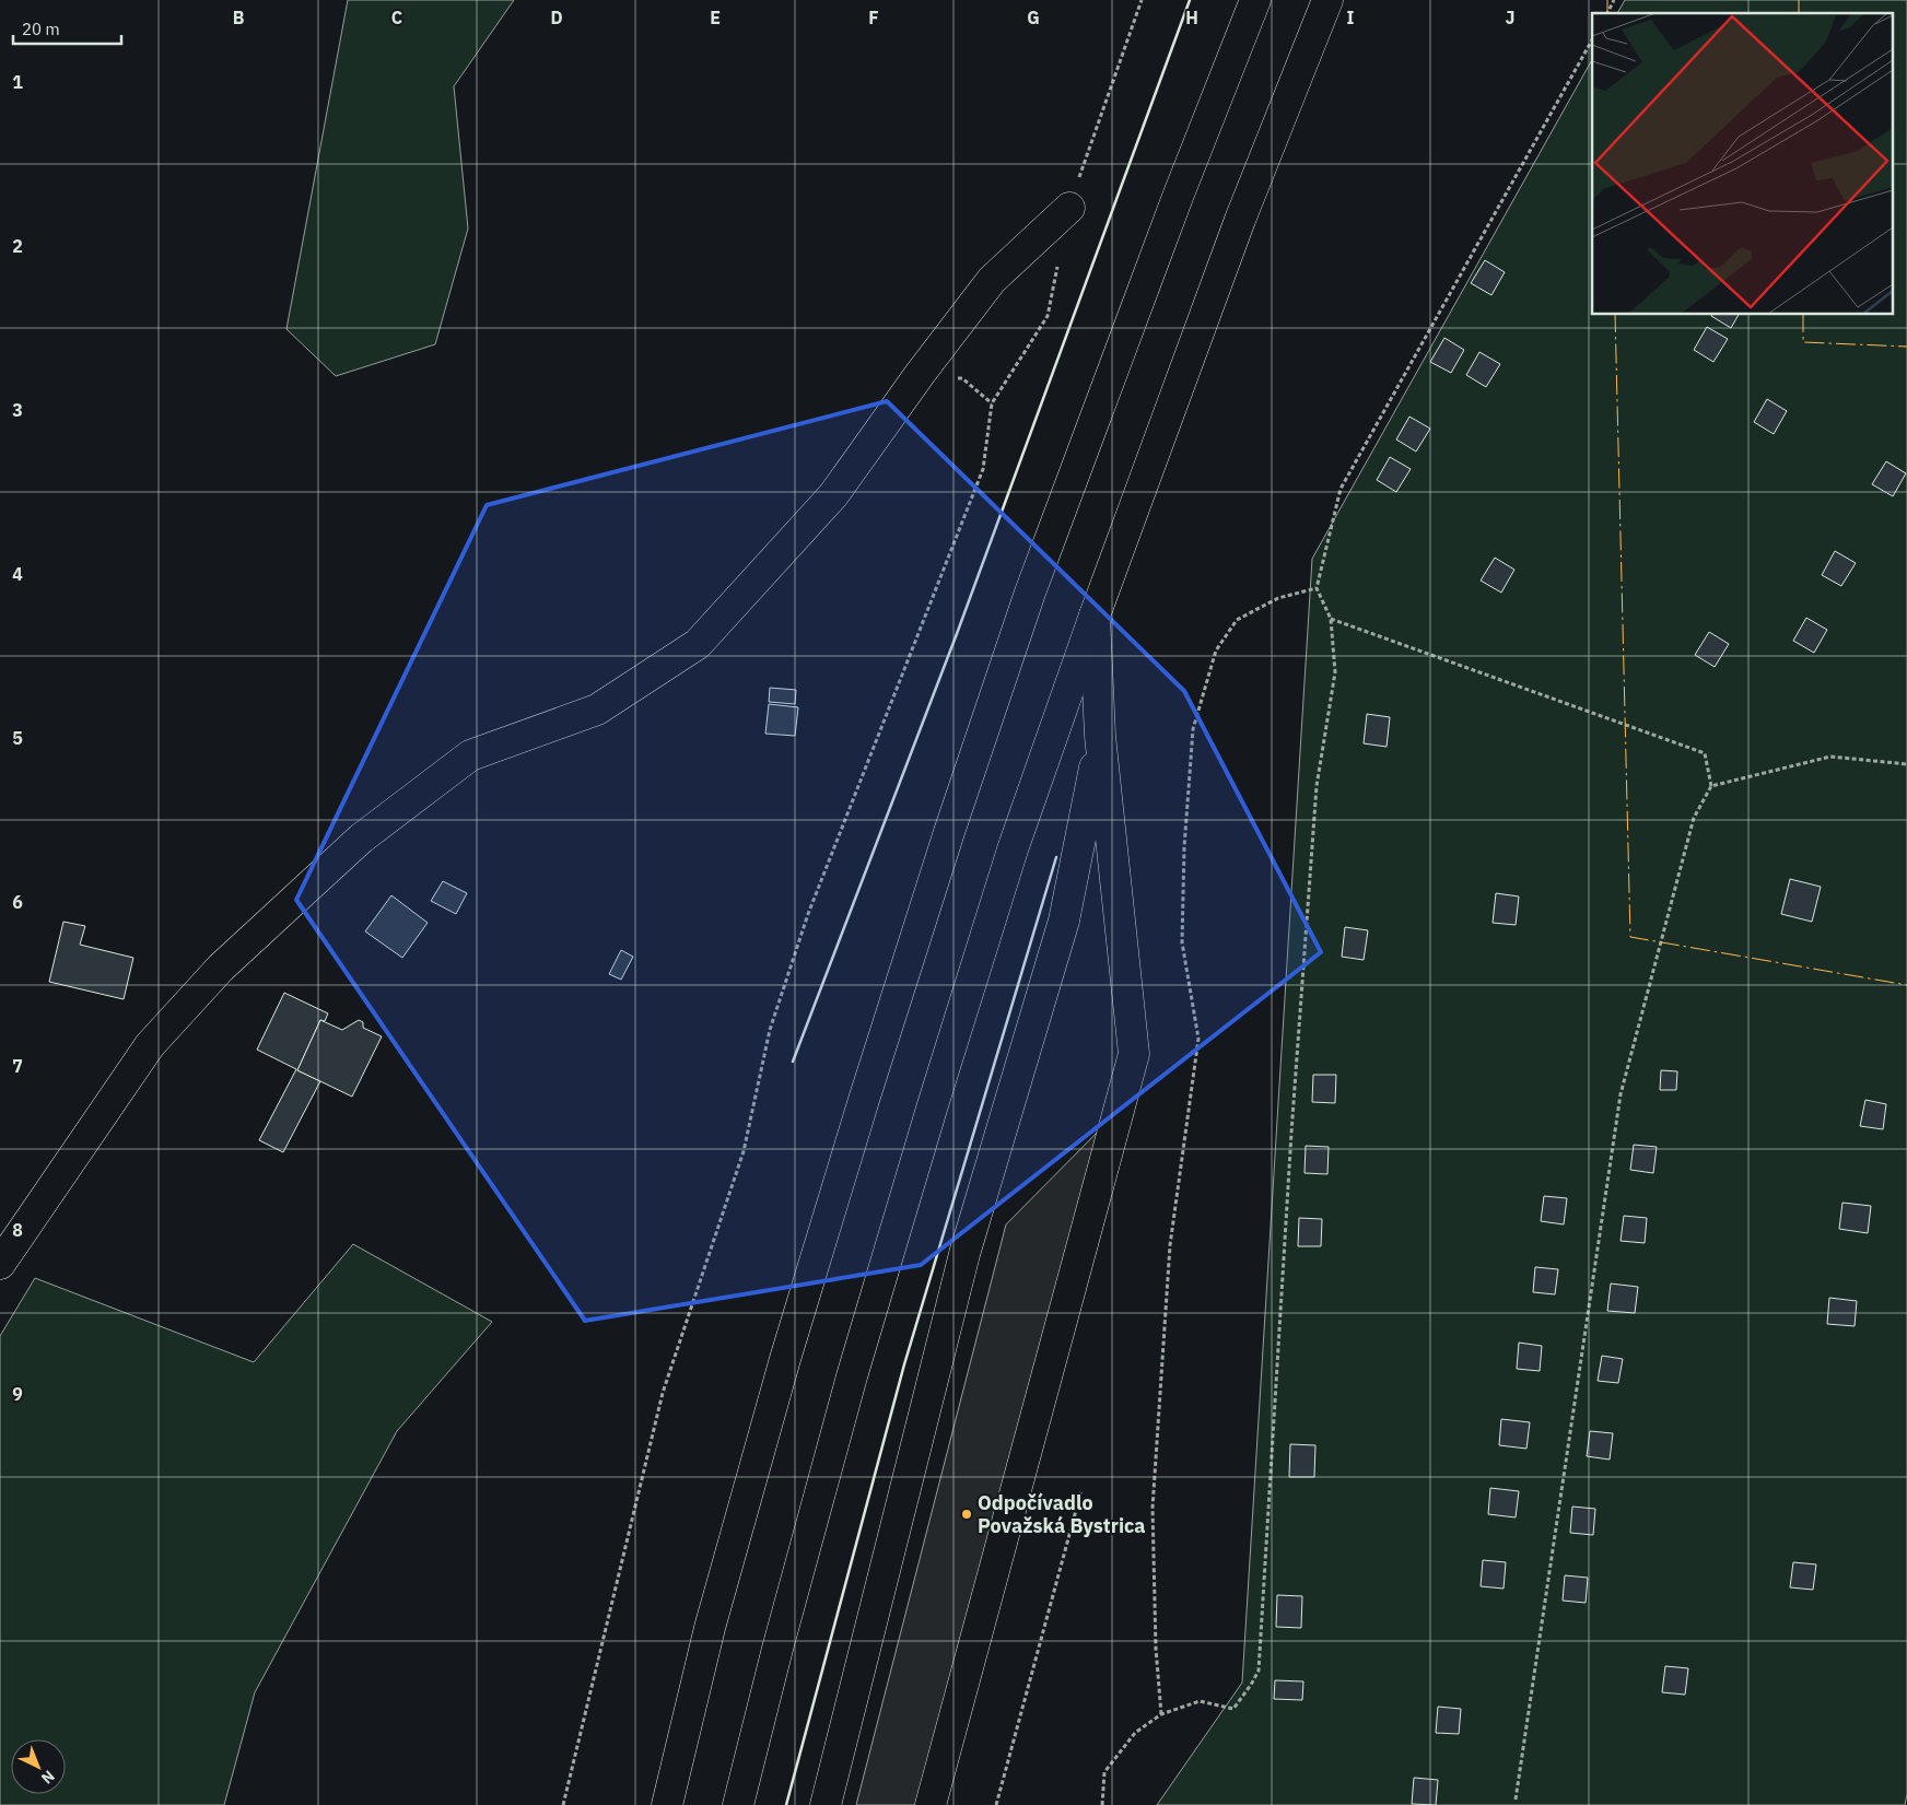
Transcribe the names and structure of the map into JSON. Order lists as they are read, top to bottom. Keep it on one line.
{"places":["Odpočívadlo Považská Bystrica"],"scale_bar":"20 m","north":"bottom right","grid":{"columns":["B","C","D","E","F","G","H","I","J"],"rows":["1","2","3","4","5","6","7","8","9"]}}
